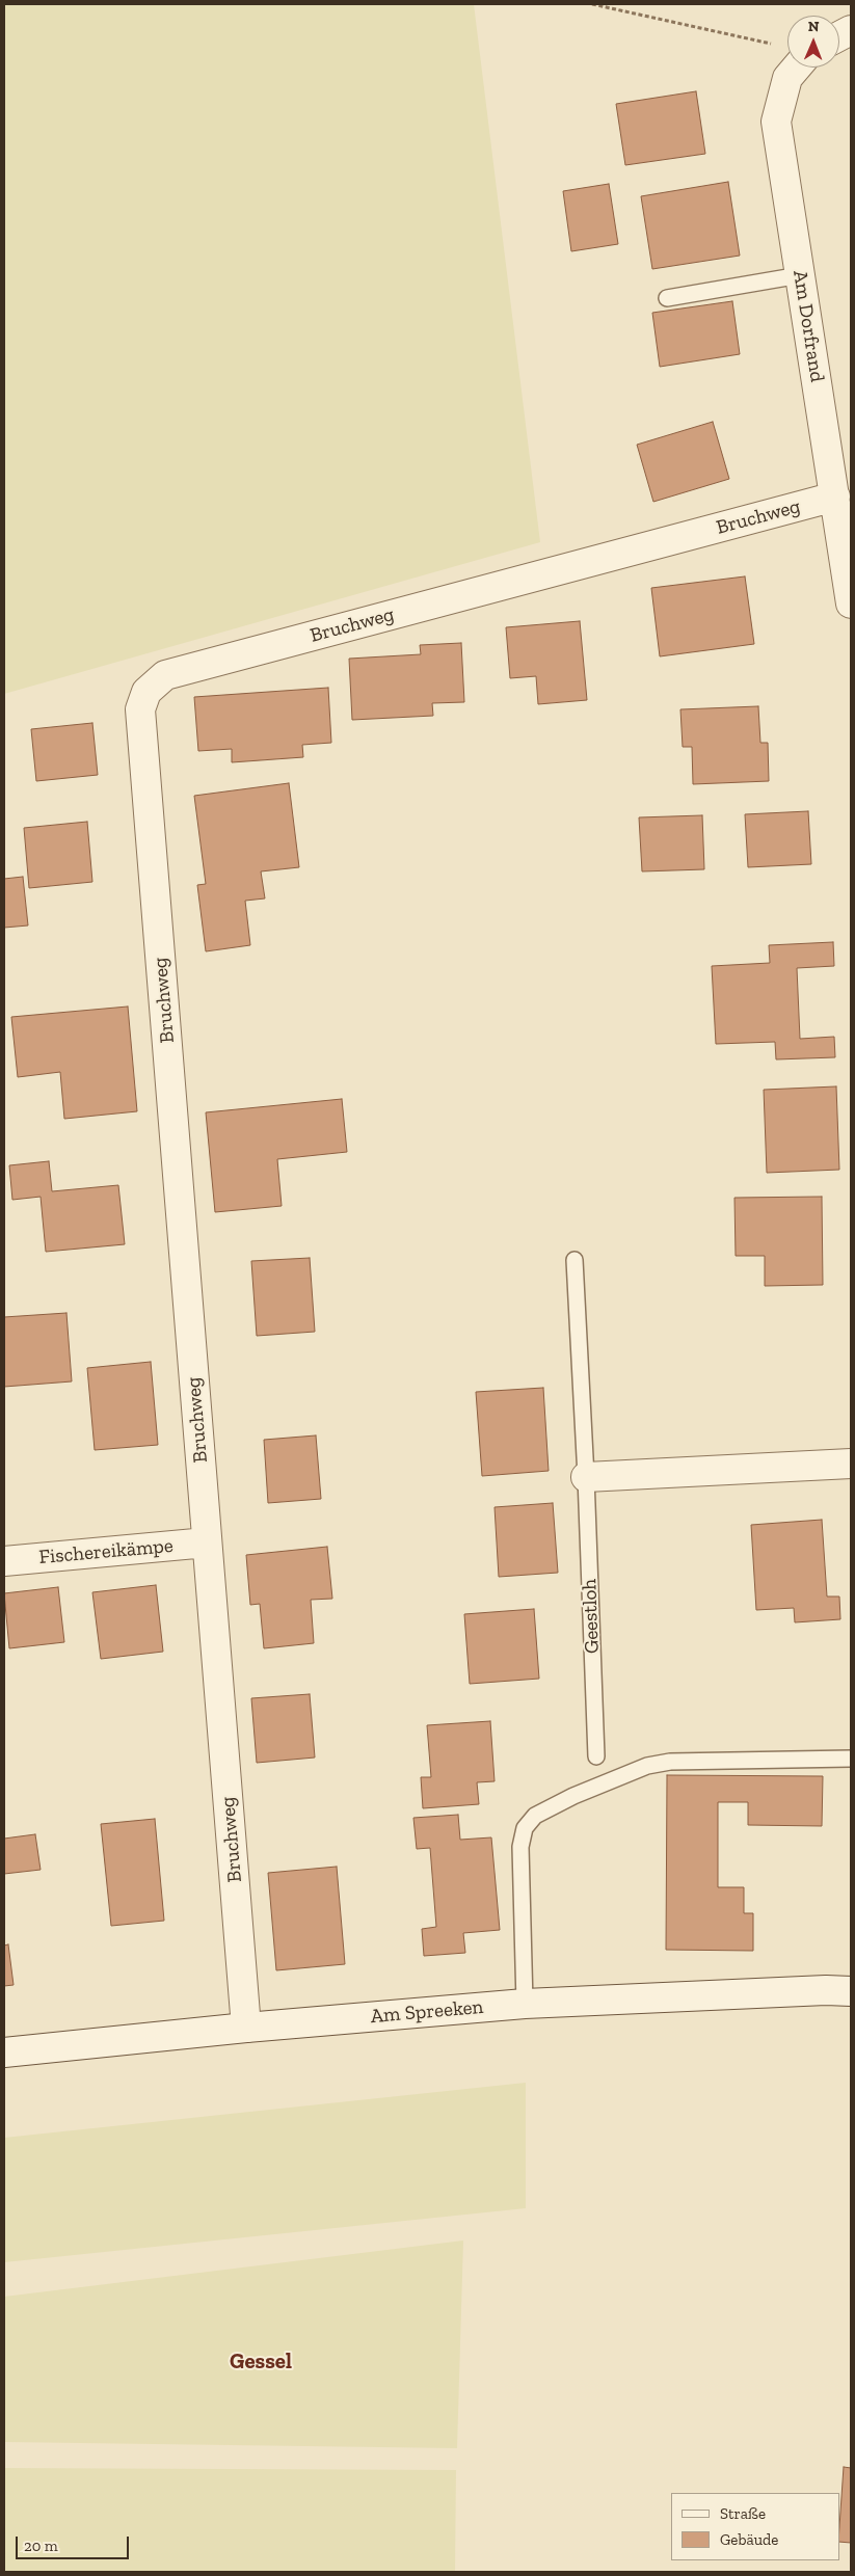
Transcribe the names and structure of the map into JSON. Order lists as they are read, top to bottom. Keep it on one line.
{"streets":{"street":["Am Dorfrand","Bruchweg","Fischereikämpe","Am Spreeken"],"lane":["Geestloh"]},"crossings":[["Am Dorfrand","Bruchweg"],["Bruchweg","Fischereikämpe"],["Bruchweg","Am Spreeken"]],"districts":["Gessel"],"legend":["Straße","Gebäude"],"scale_bar":"20 m","north":"top"}
